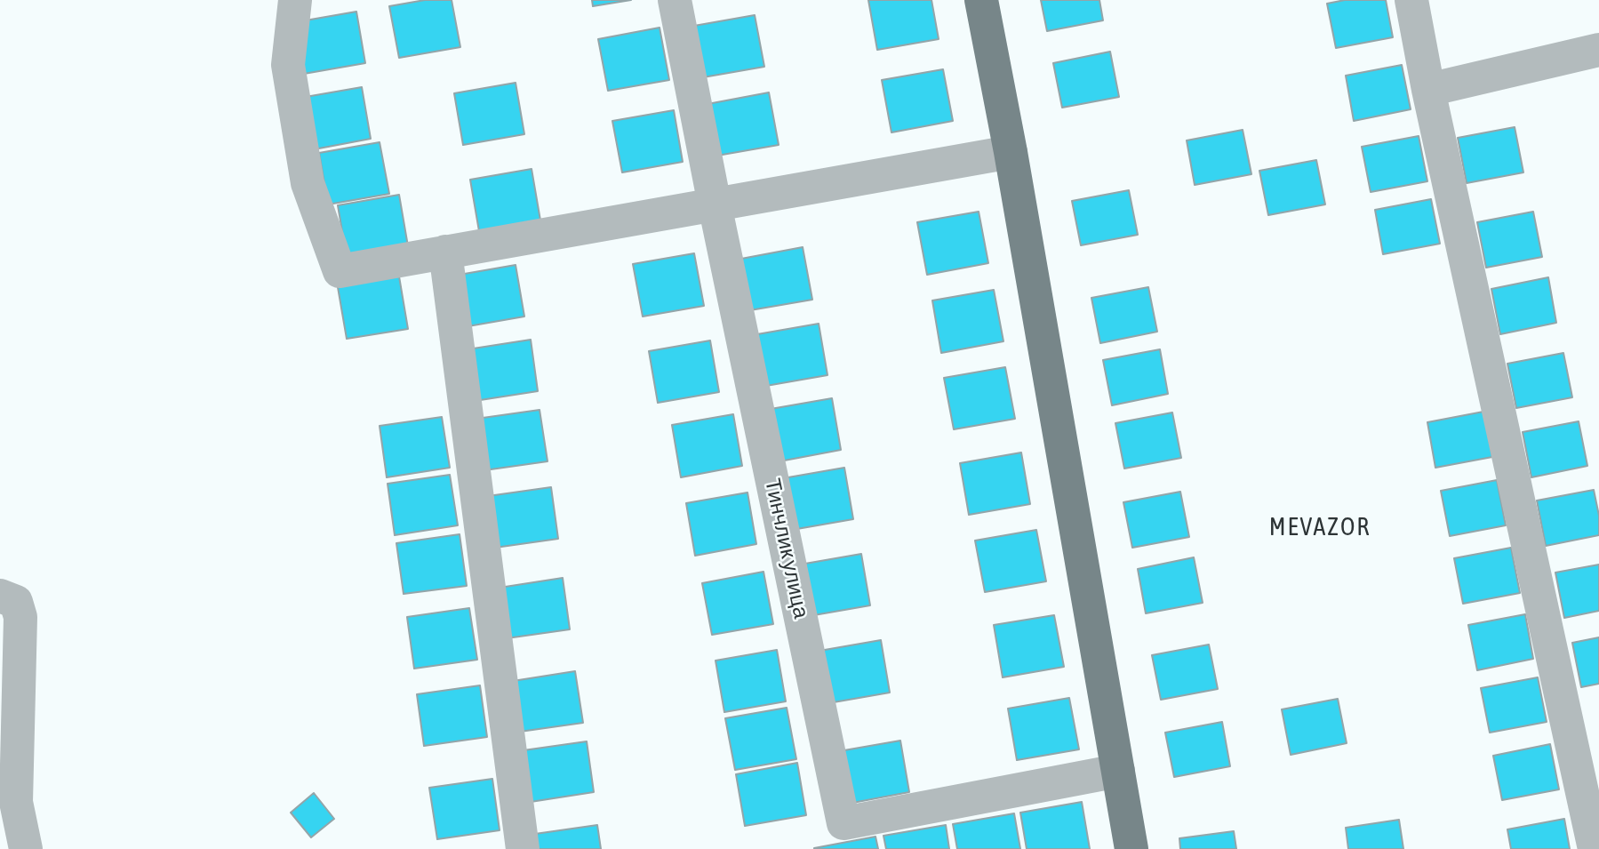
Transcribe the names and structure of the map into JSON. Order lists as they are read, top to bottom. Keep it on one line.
{"streets":{"street":["Тинчлик улица"]},"districts":["MEVAZOR"]}
